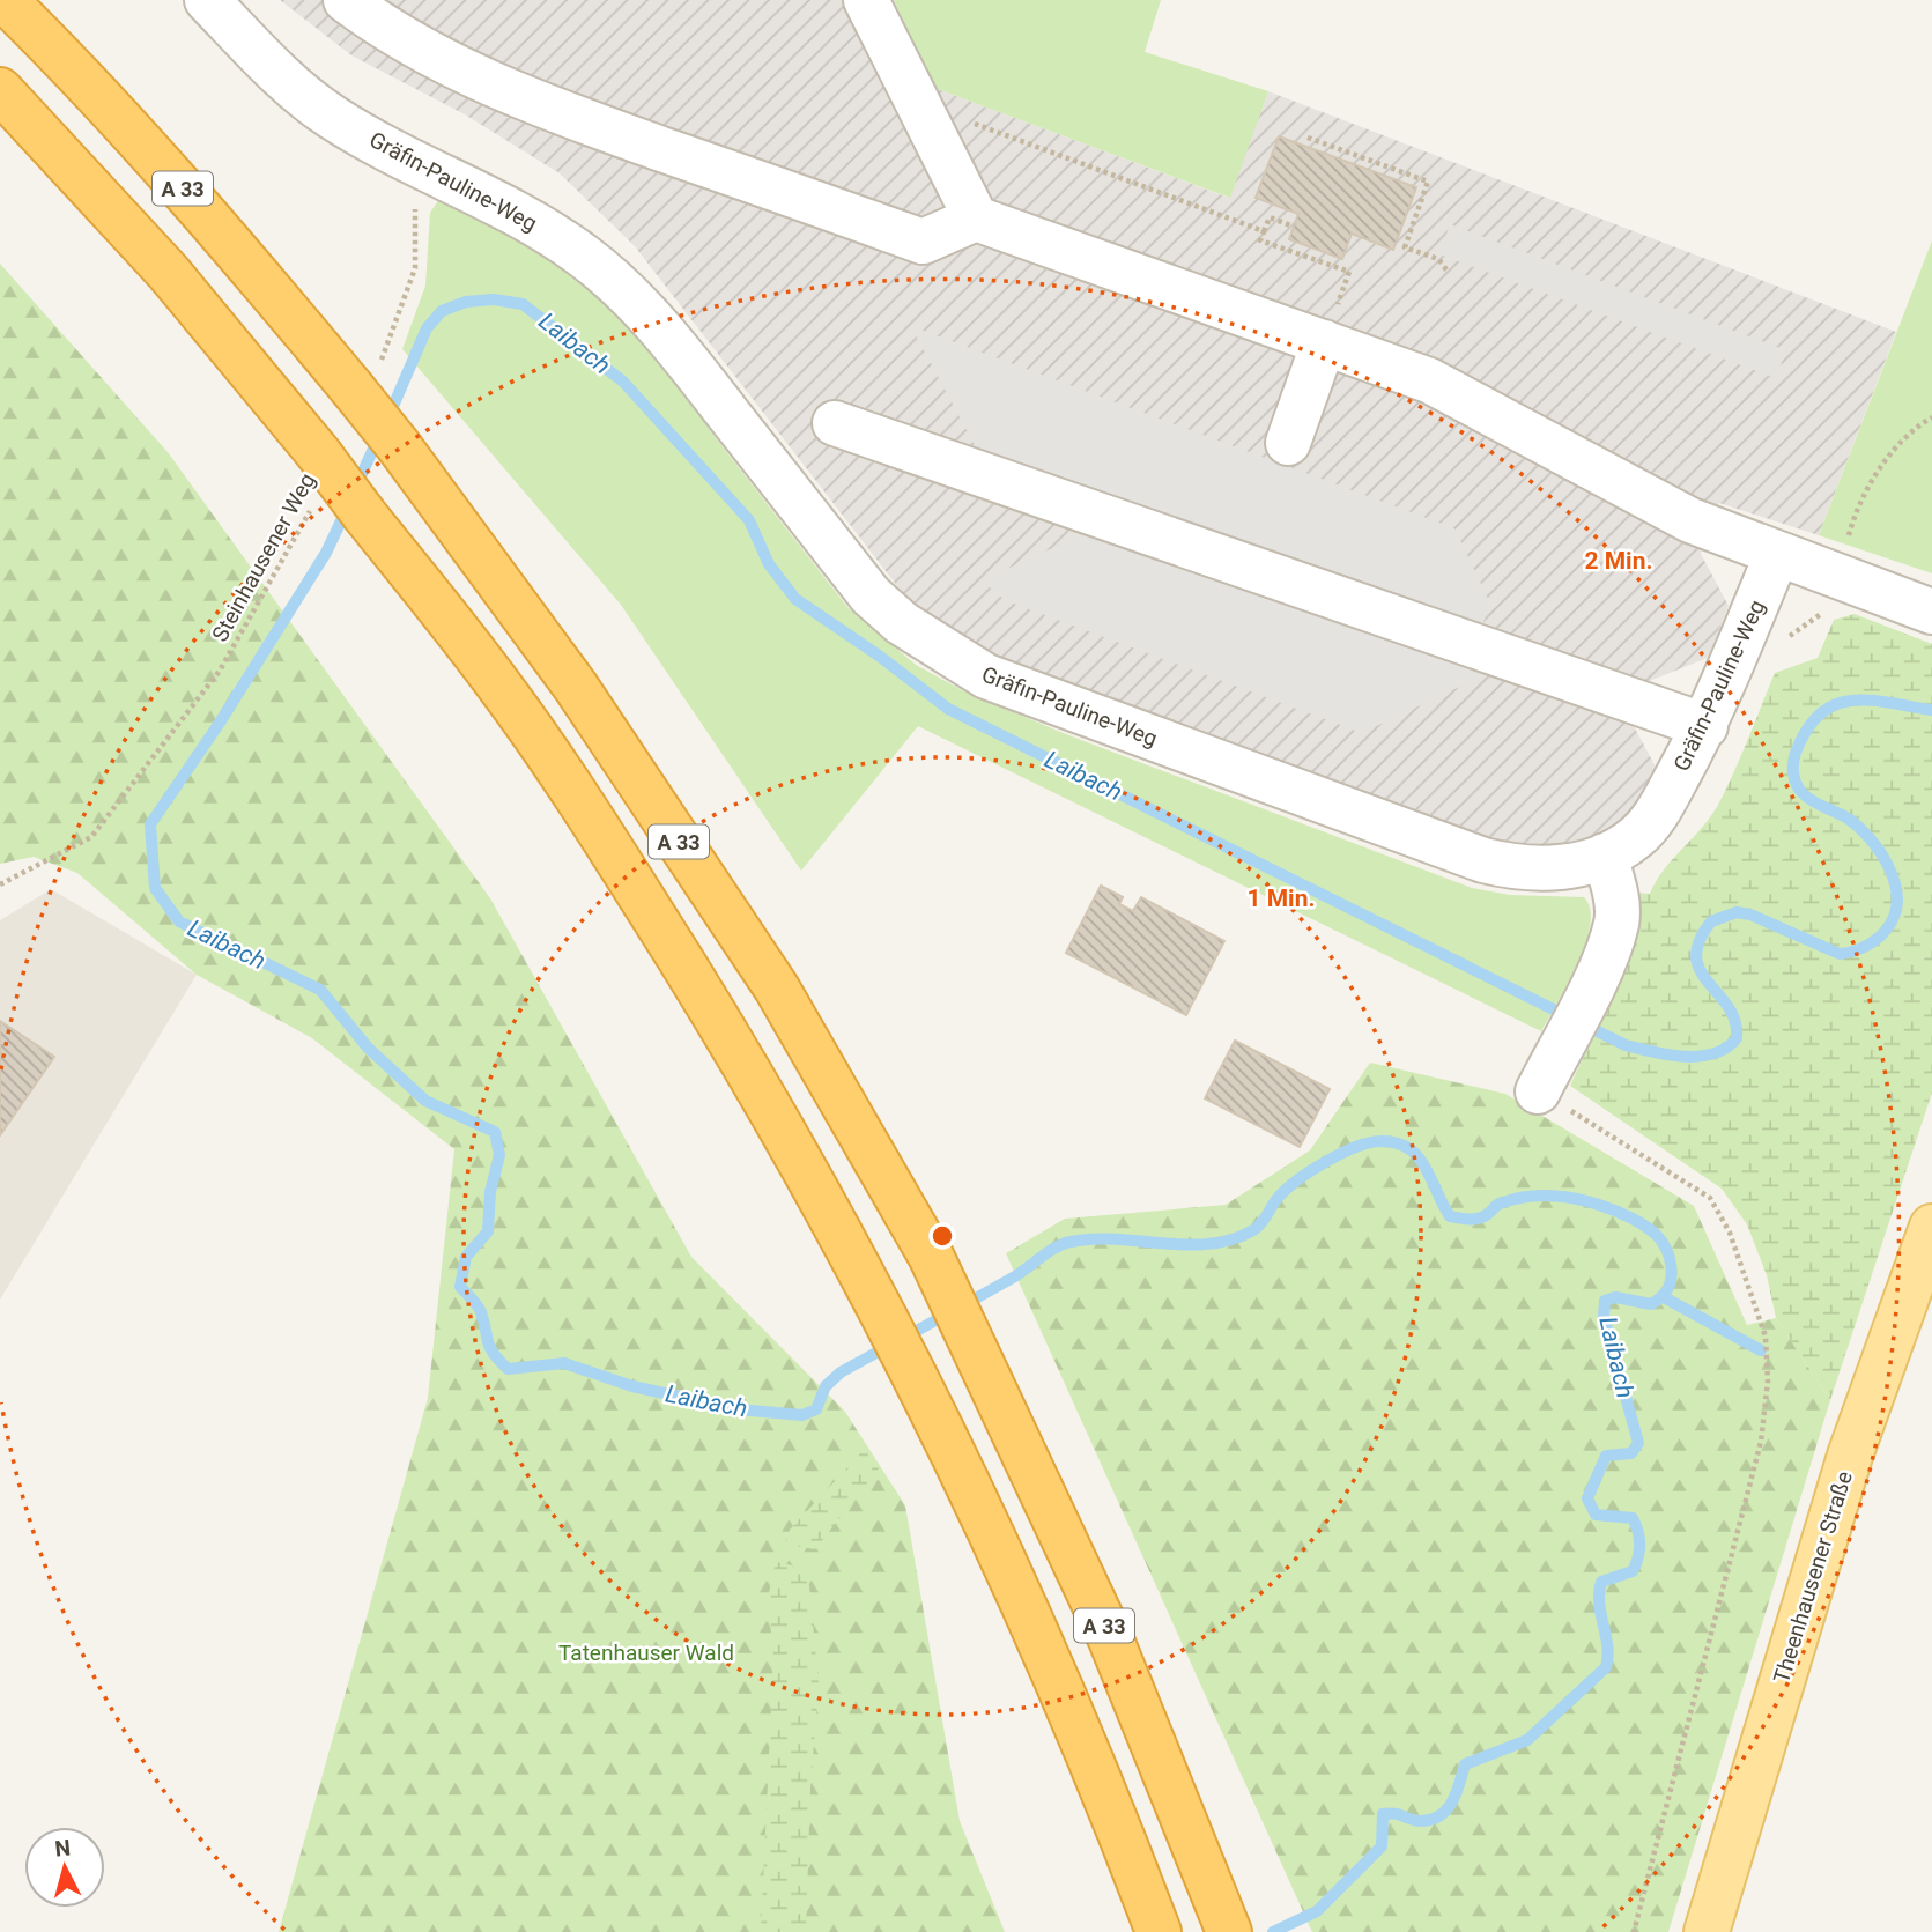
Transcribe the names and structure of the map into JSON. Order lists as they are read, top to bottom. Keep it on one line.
{"streets":{"highway":["A 33"],"main road":["Theenhausener Straße"],"street":["Gräfin-Pauline-Weg"],"path":["Steinhausener Weg"]},"water":["Laibach"],"parks":["Tatenhauser Wald"],"north":"top","rings":["2 Min.","1 Min."]}
